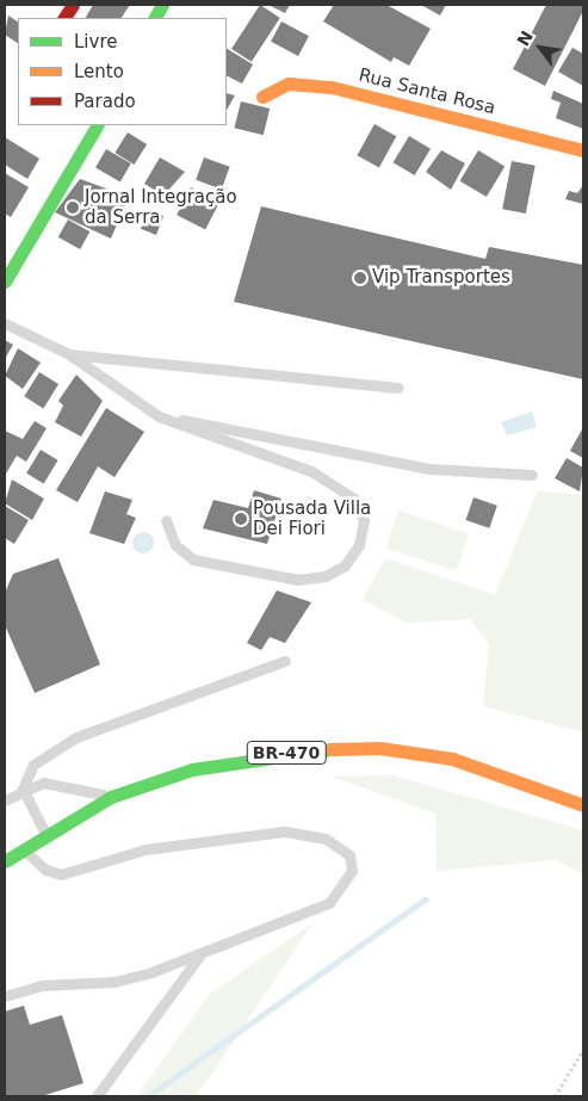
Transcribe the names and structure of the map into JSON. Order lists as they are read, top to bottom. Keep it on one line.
{"streets":{"main road":["Rua Santa Rosa","BR-470"]},"places":["Jornal Integração da Serra","Vip Transportes","Pousada Villa Dei Fiori"],"legend":["Livre","Lento","Parado"],"north":"top left"}
